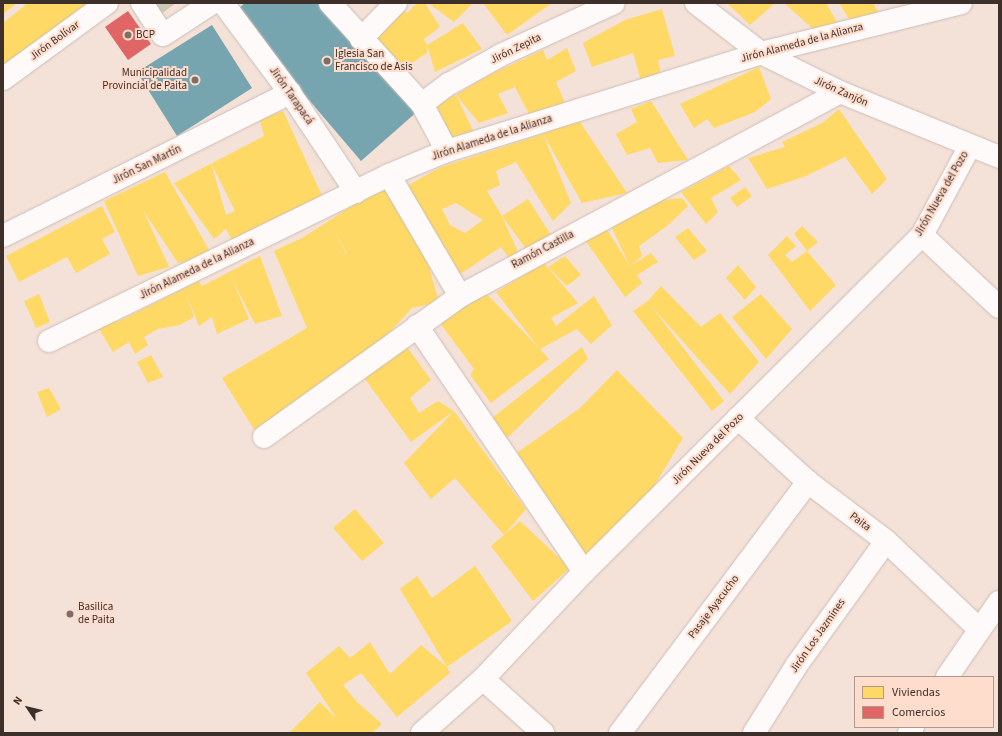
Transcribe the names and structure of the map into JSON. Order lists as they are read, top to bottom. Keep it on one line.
{"streets":{"street":["Jirón Bolívar","Jirón Alameda de la Alianza","Jirón Zepita","Jirón Zanjón","Jirón Tarapacá","Jirón San Martín","Jirón Nueva del Pozo","Ramón Castilla","Paita","Pasaje Ayacucho","Jirón Los Jazmines"]},"crossings":[["Jirón Alameda de la Alianza","Jirón Zanjón"],["Jirón Alameda de la Alianza","Jirón Tarapacá"],["Jirón Zanjón","Jirón Nueva del Pozo"],["Jirón Zanjón","Ramón Castilla"],["Jirón Tarapacá","Jirón San Martín"],["Jirón Nueva del Pozo","Paita"],["Paita","Pasaje Ayacucho"],["Paita","Jirón Los Jazmines"]],"places":["BCP","Iglesia San Francisco de Asis","Municipalidad Provincial de Paita","Basilica de Paita"],"legend":["Viviendas","Comercios"],"north":"top left"}
